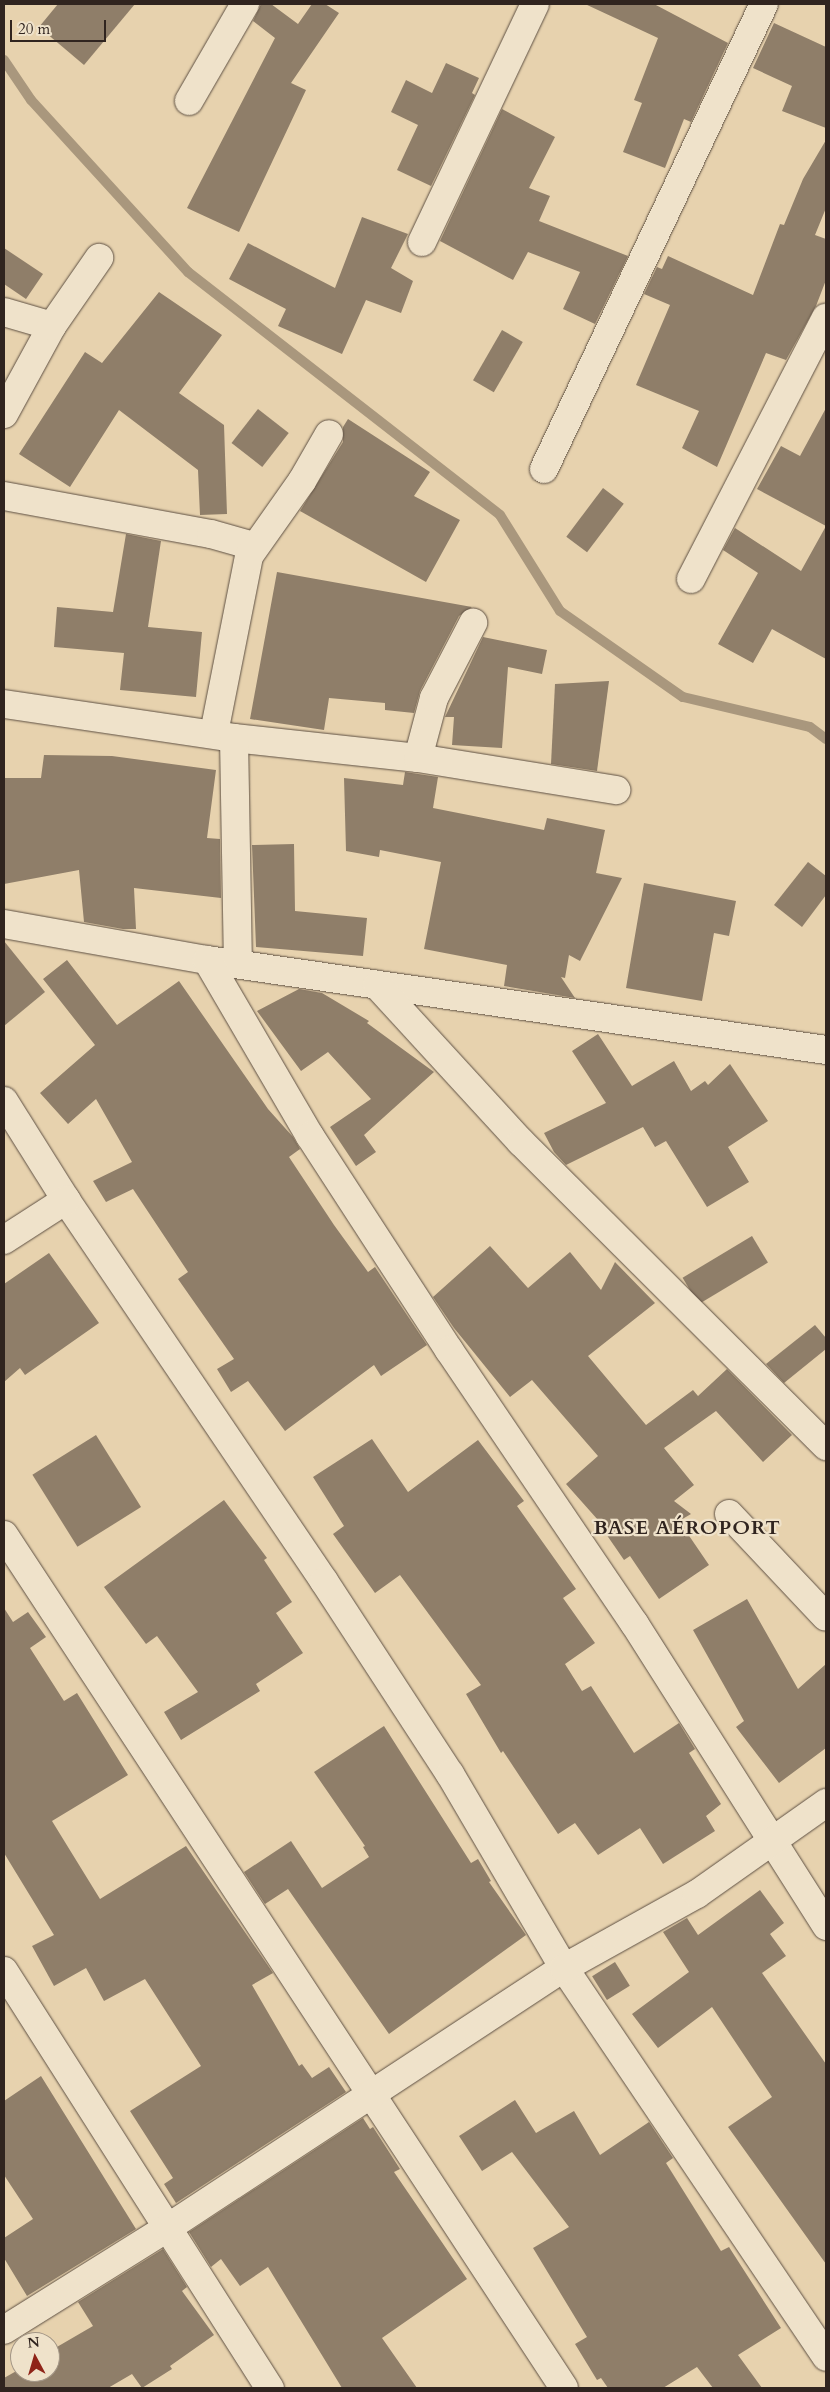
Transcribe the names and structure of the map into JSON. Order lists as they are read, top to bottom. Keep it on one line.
{"districts":["BASE AÉROPORT"],"scale_bar":"20 m","north":"top"}
